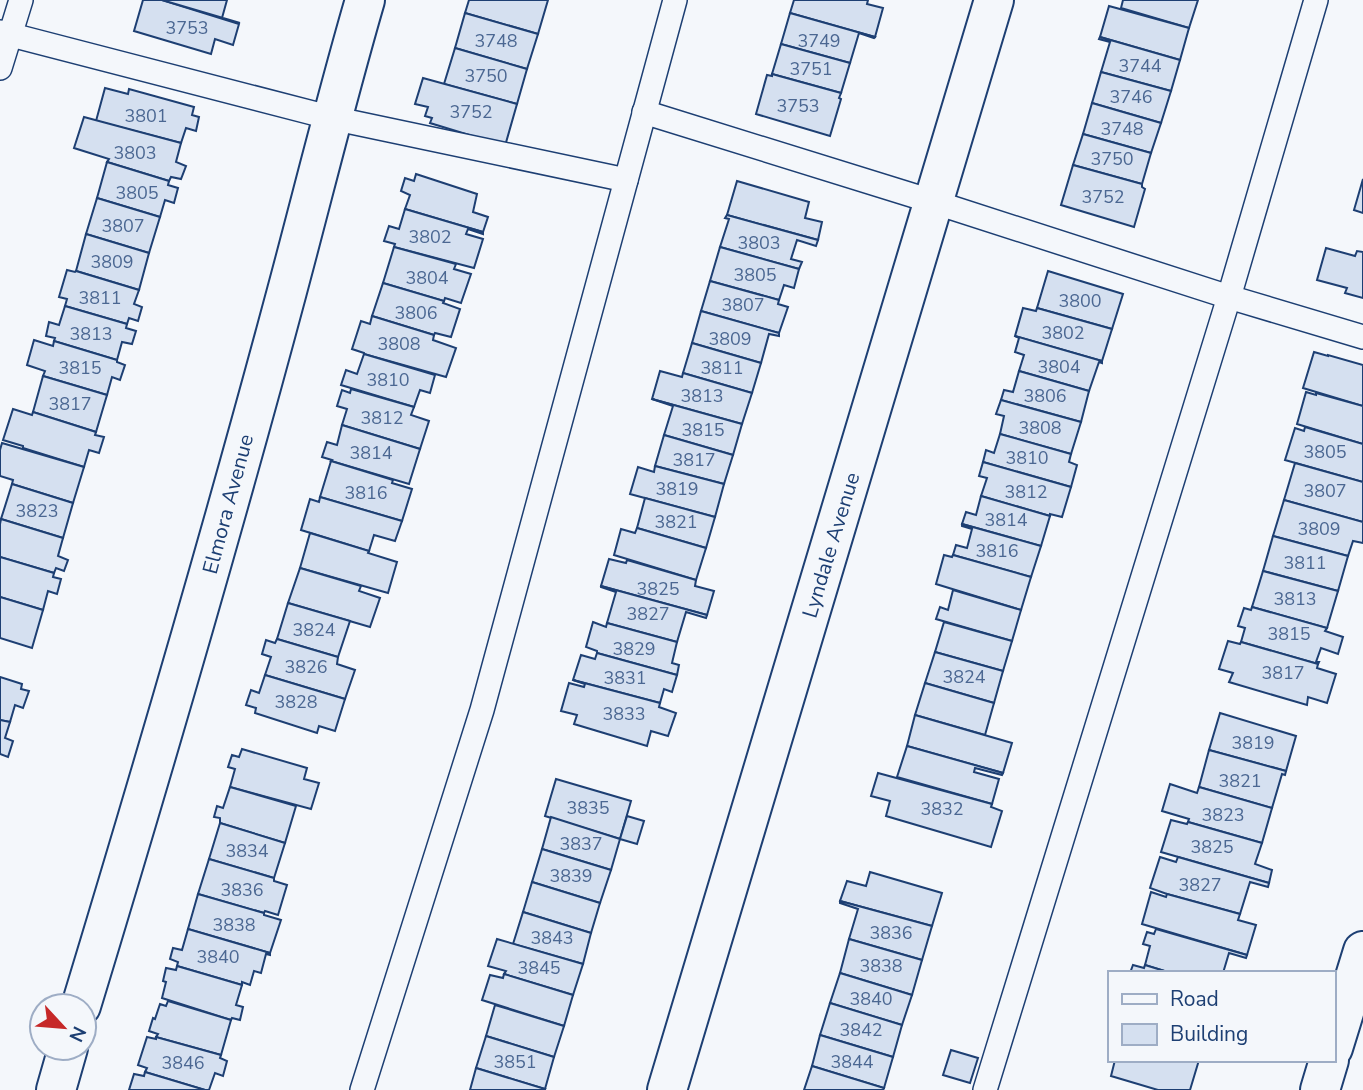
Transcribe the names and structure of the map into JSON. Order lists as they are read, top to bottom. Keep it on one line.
{"streets":{"street":["Elmora Avenue","Lyndale Avenue"]},"house_numbers":["3753","3748","3749","3744","3751","3750","3746","3753","3752","3801","3748","3803","3750","3805","3752","3807","3802","3803","3809","3805","3804","3811","3800","3807","3806","3802","3813","3809","3808","3804","3815","3811","3810","3813","3806","3817","3812","3808","3815","3805","3814","3810","3817","3819","3807","3812","3816","3823","3814","3821","3809","3816","3811","3825","3813","3827","3824","3815","3829","3826","3817","3824","3831","3828","3833","3819","3821","3835","3832","3823","3837","3825","3834","3839","3827","3836","3838","3836","3843","3840","3838","3845","3840","3842","3851","3844","3846"],"legend":["Road","Building"],"north":"bottom right"}
